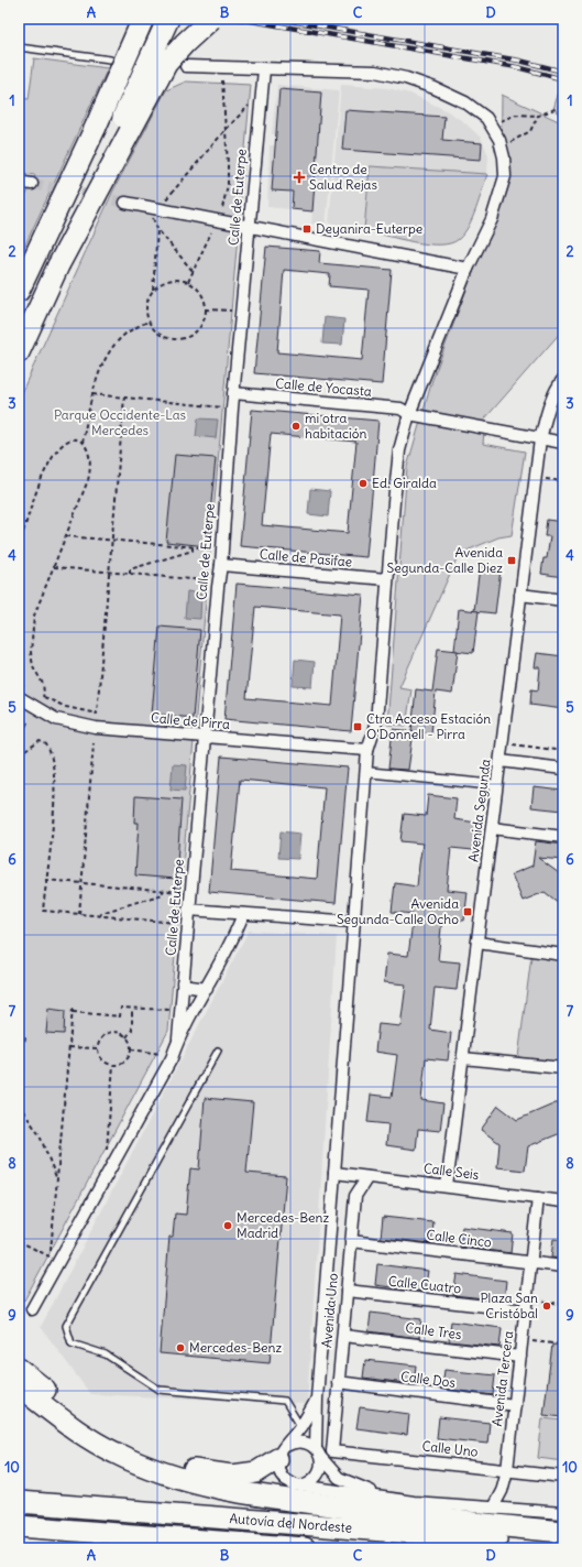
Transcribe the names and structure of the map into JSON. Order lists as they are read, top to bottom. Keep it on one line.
{"streets":{"highway":["Autovía del Nordeste"],"street":["Calle de Euterpe","Calle de Yocasta","Calle de Pasifae","Calle de Pirra","Avenida Segunda","Calle Seis","Calle Cinco","Calle Cuatro","Avenida Uno","Calle Tres","Avenida Tercera","Calle Dos","Calle Uno"]},"crossings":[["Calle de Euterpe","Calle de Yocasta"],["Calle de Euterpe","Calle de Pasifae"],["Calle de Euterpe","Calle de Pirra"],["Calle de Yocasta","Avenida Segunda"],["Avenida Segunda","Calle Seis"],["Calle Seis","Avenida Uno"],["Calle Seis","Avenida Tercera"],["Calle Cinco","Avenida Uno"],["Calle Cinco","Avenida Tercera"],["Calle Cuatro","Avenida Uno"],["Calle Cuatro","Avenida Tercera"],["Avenida Uno","Calle Tres"],["Avenida Uno","Calle Dos"],["Avenida Uno","Calle Uno"],["Calle Tres","Avenida Tercera"],["Avenida Tercera","Calle Dos"],["Avenida Tercera","Calle Uno"]],"parks":["Parque Occidente-Las Mercedes"],"places":{"health":["Centro de Salud Rejas"],"transit":["Deyanira-Euterpe","Avenida Segunda-Calle Diez","Ctra Acceso Estación O'Donnell - Pirra","Avenida Segunda-Calle Ocho"],"other":["mi otra habitación","Ed. Giralda","Mercedes-Benz Madrid","Plaza San Cristóbal","Mercedes-Benz"]},"grid":{"columns":["A","B","C","D"],"rows":["1","2","3","4","5","6","7","8","9","10"]}}
